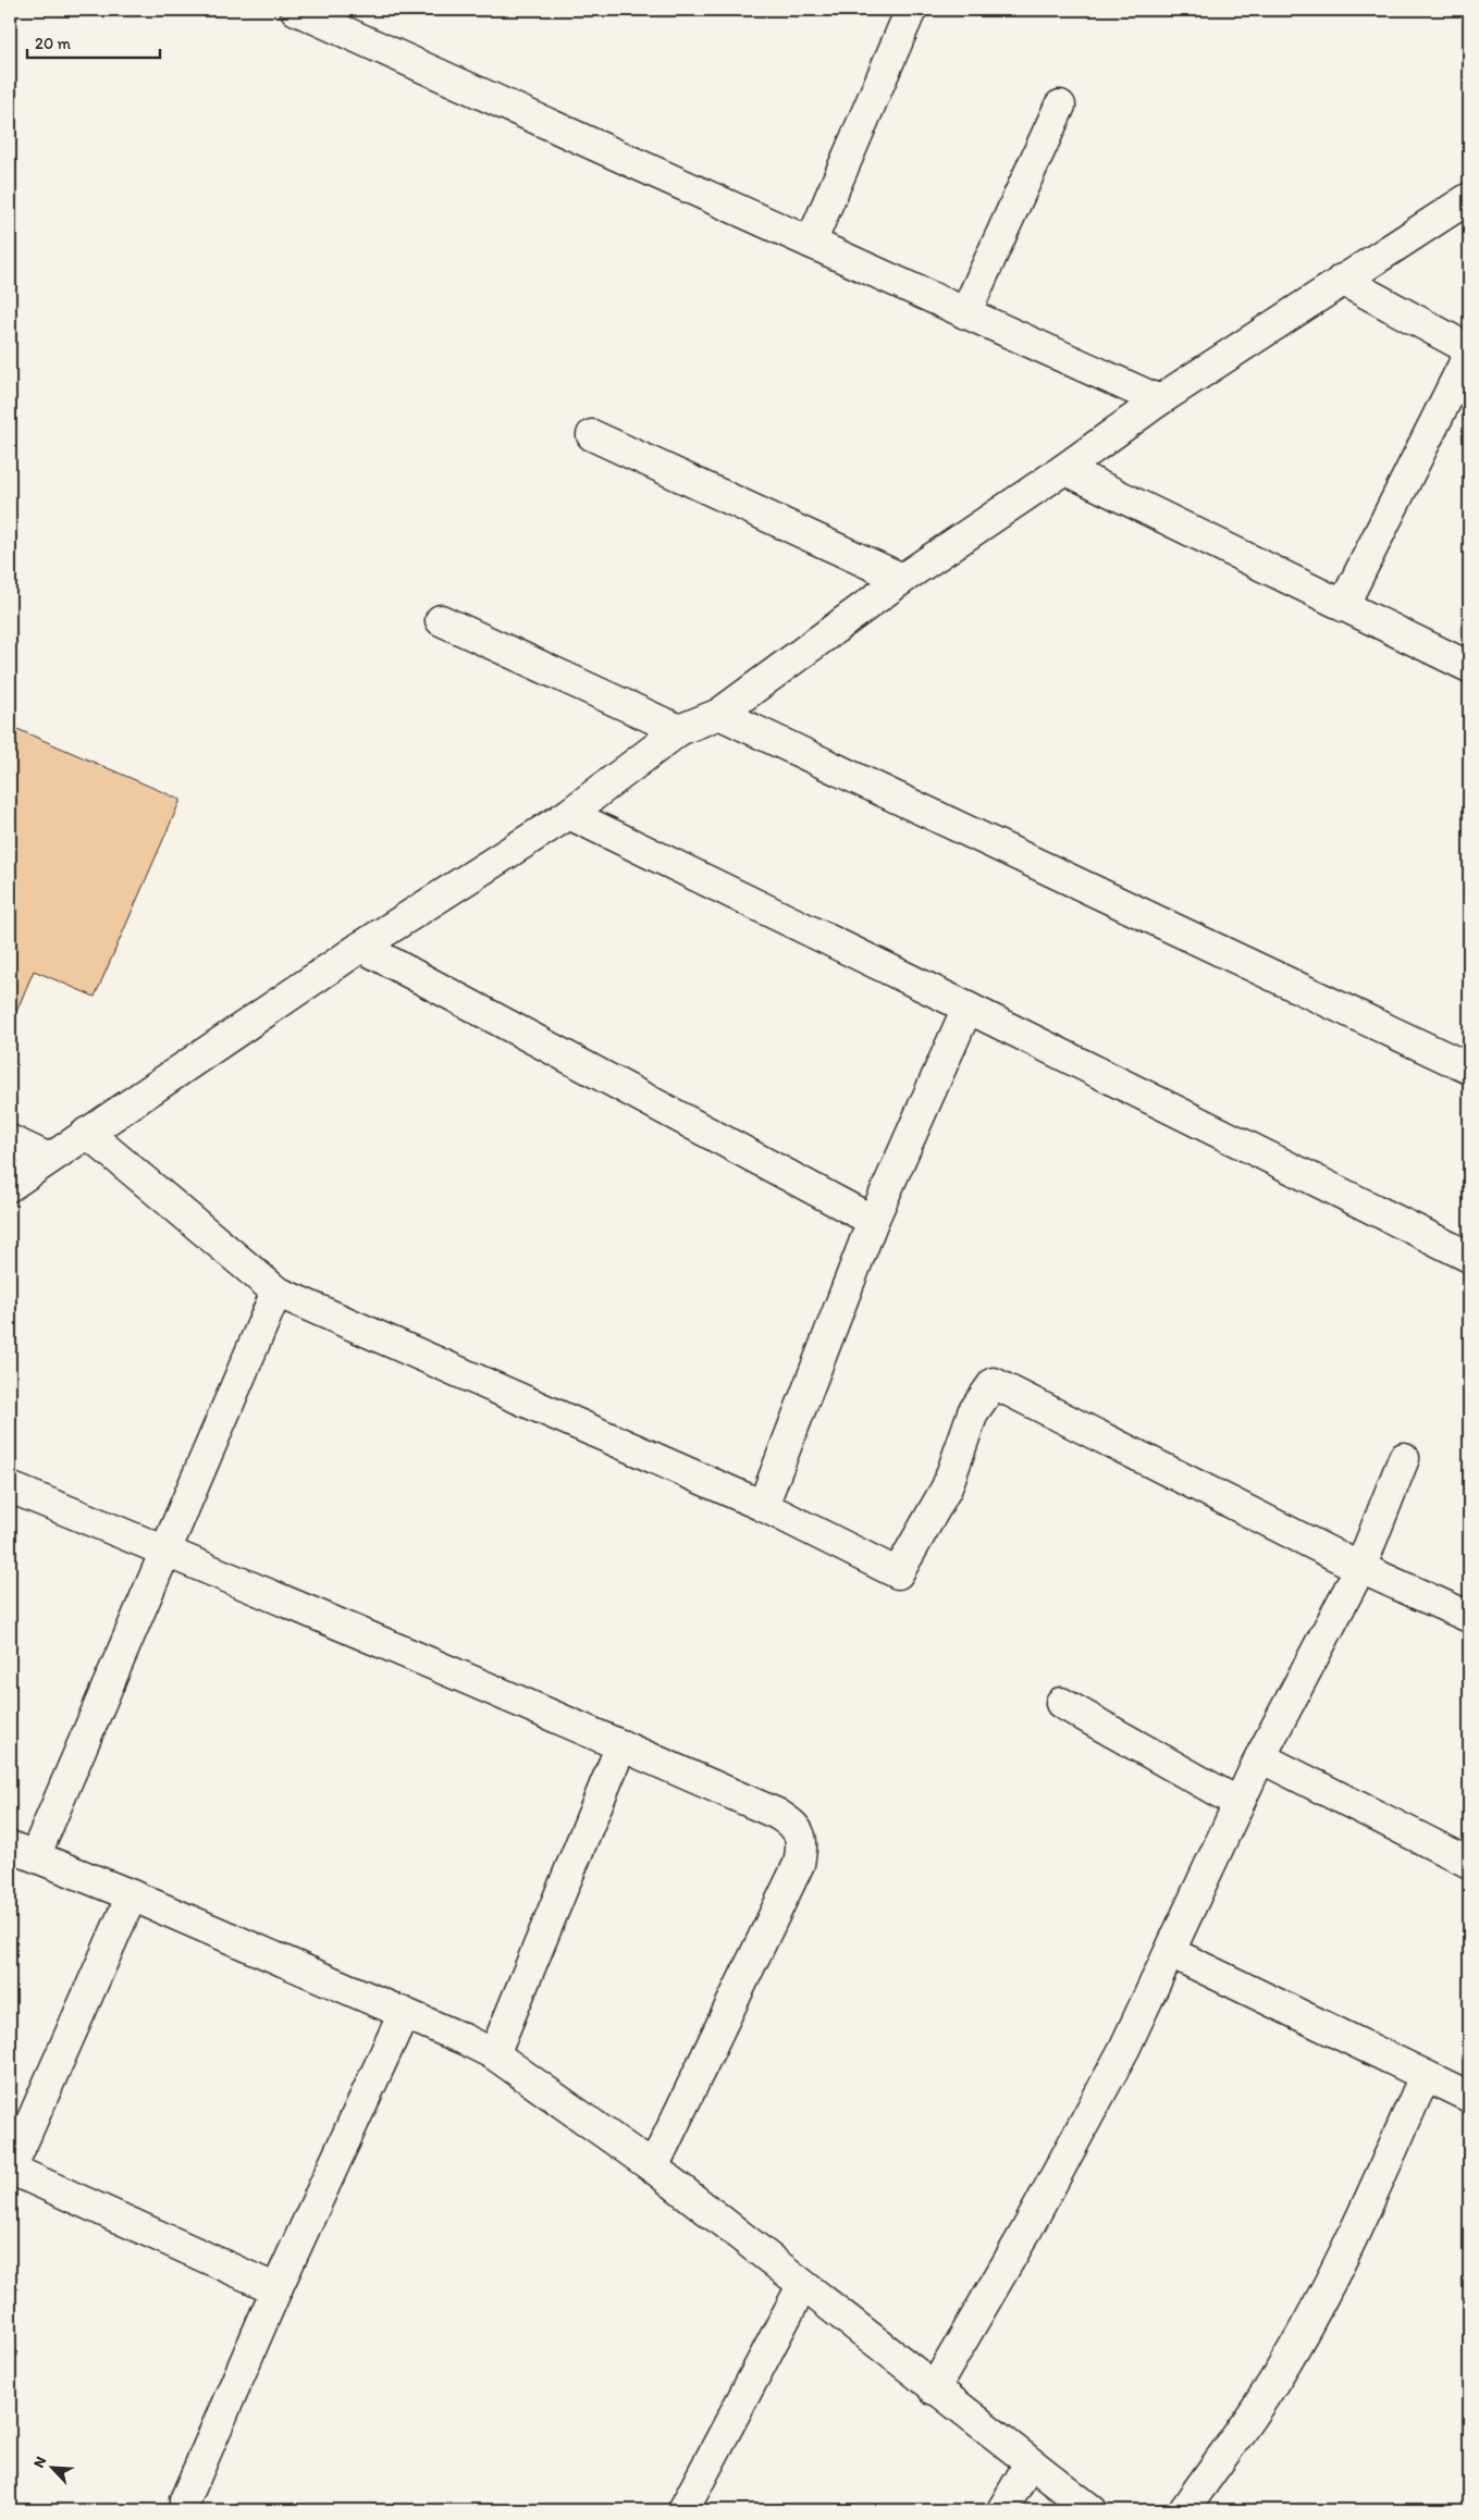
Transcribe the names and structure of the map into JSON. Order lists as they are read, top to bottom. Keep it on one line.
{"scale_bar":"20 m","north":"top left"}
